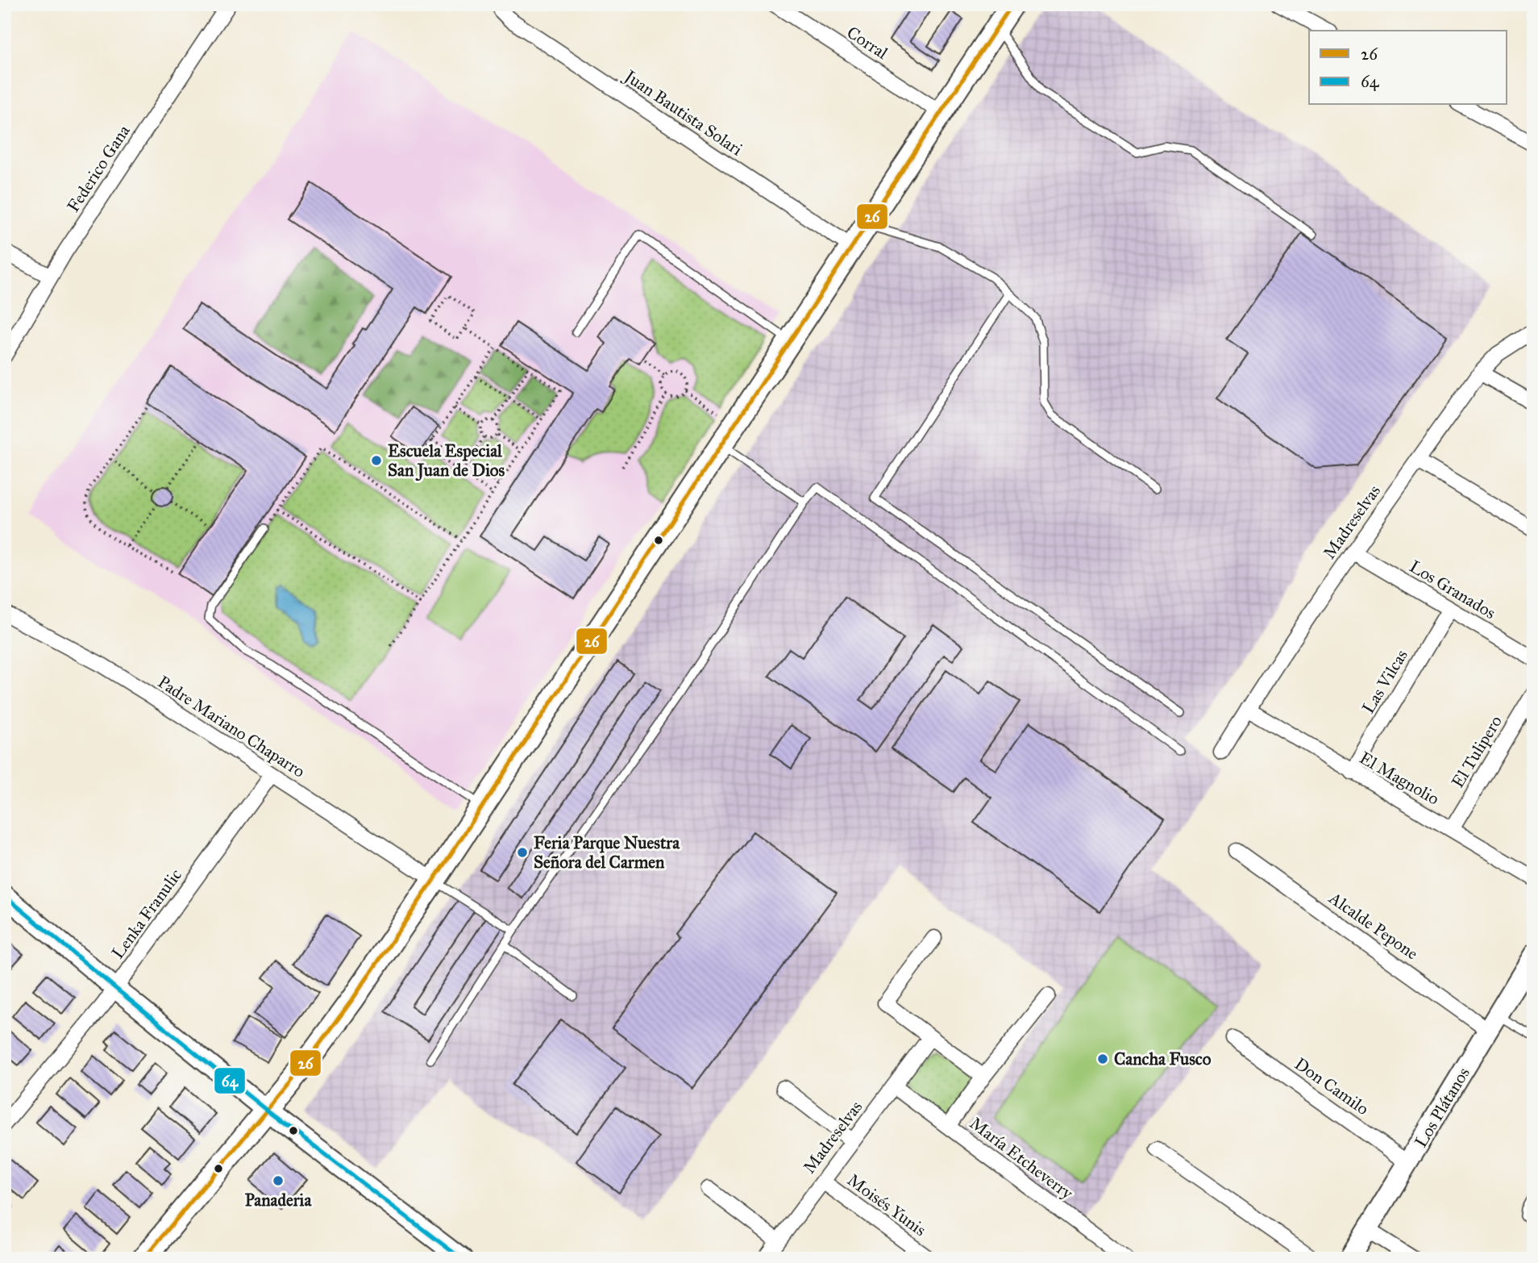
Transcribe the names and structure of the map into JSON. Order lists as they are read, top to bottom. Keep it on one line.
{"streets":{"main road":["Los Plátanos"],"street":["Corral","Juan Bautista Solari","Federico Gana","Madreselvas","Los Granados","Las Vilcas","Padre Mariano Chaparro","El Tulipero","El Magnolio","Lenka Franulic","Alcalde Pepone","Don Camilo","María Etcheverry","Moisés Yunis"]},"crossings":[["Madreselvas","Los Granados"],["Madreselvas","El Magnolio"],["Madreselvas","María Etcheverry"],["Madreselvas","Moisés Yunis"],["Los Granados","Las Vilcas"],["Las Vilcas","El Magnolio"],["Padre Mariano Chaparro","Lenka Franulic"],["El Tulipero","El Magnolio"],["Alcalde Pepone","Los Plátanos"],["Don Camilo","Los Plátanos"]],"places":["Escuela Especial San Juan de Dios","Feria Parque Nuestra Señora del Carmen","Cancha Fusco","Panaderia"],"lines":["transit line 26","transit line 64"],"legend":["26","64"]}
